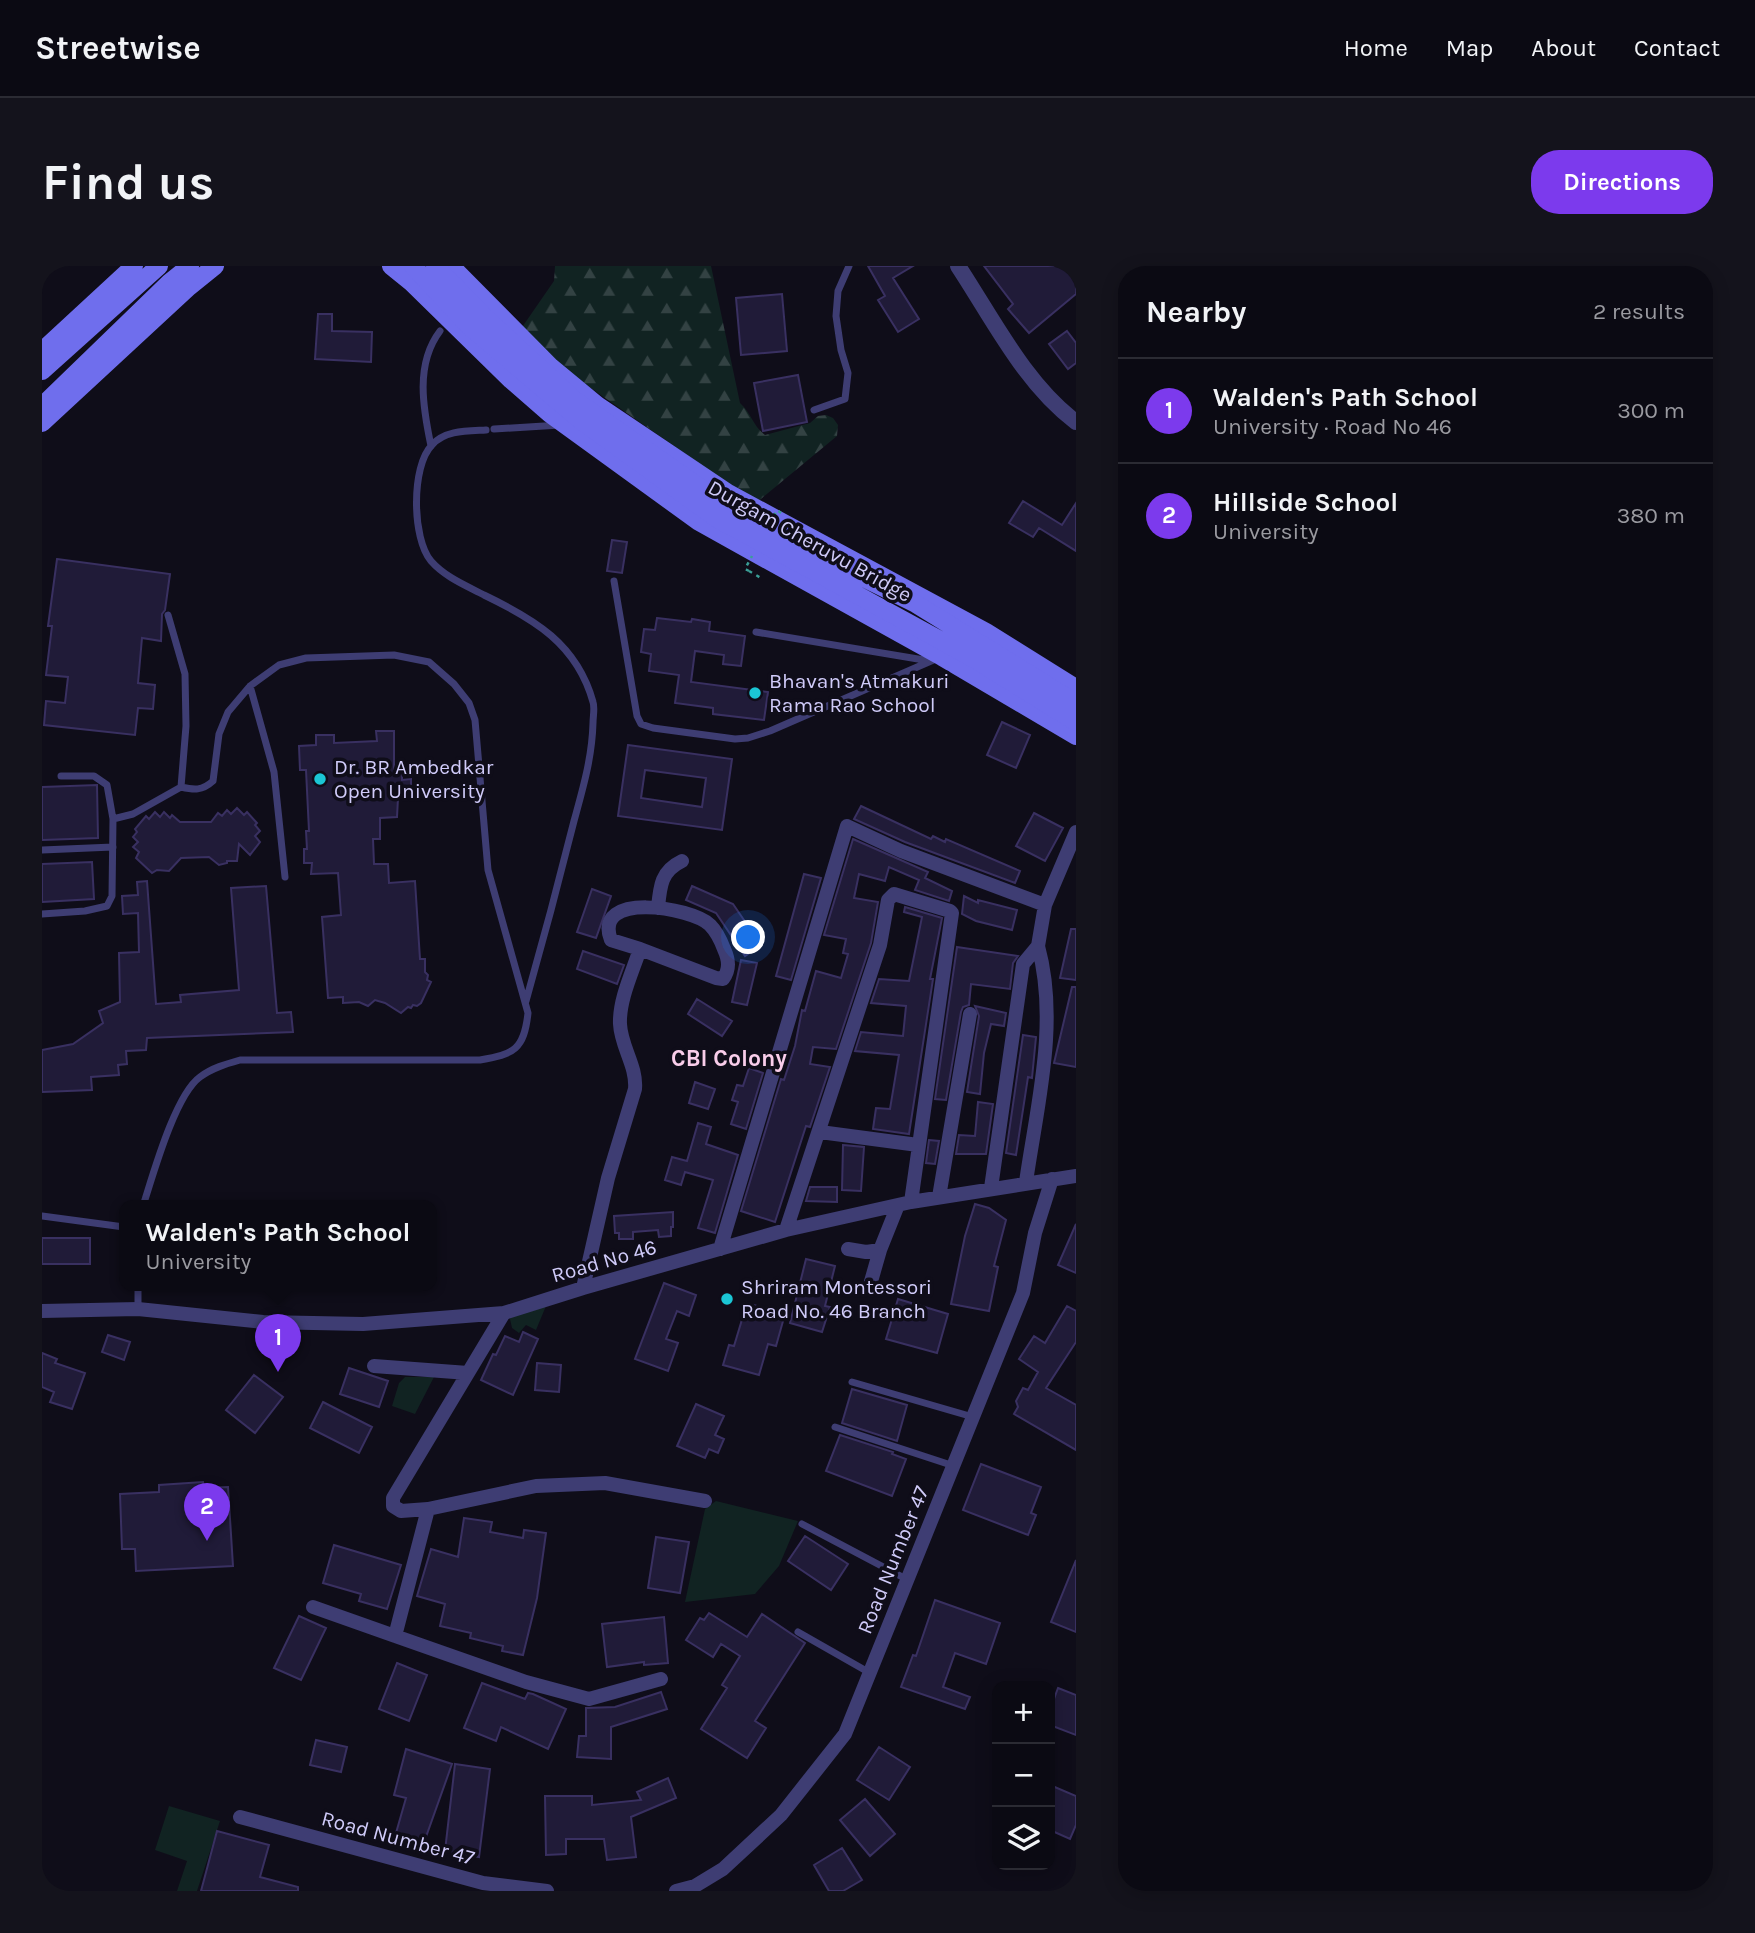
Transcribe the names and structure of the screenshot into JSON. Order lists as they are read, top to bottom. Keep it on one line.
{"streets":{"main road":["Durgam Cheruvu Bridge"],"street":["Road No 46","Road Number 47"]},"crossings":[["Road No 46","Road Number 47"]],"districts":["CBI Colony"],"places":["Bhavan's Atmakuri Rama Rao School","Dr. BR Ambedkar Open University","Shriram Montessori Road No. 46 Branch"],"page":{"header":"Streetwise","nav":["Home","Map","About","Contact"],"buttons":"Directions","title":"Find us","heading":["Nearby","2 results"],"list":[{"mark":"1","name":"Walden's Path School","note":"University · Road No 46","value":"300 m"},{"mark":"2","name":"Hillside School","note":"University","value":"380 m"}],"popup":["Walden's Path School","University"],"pins":["1","2"],"map_buttons":["+","−"]}}
